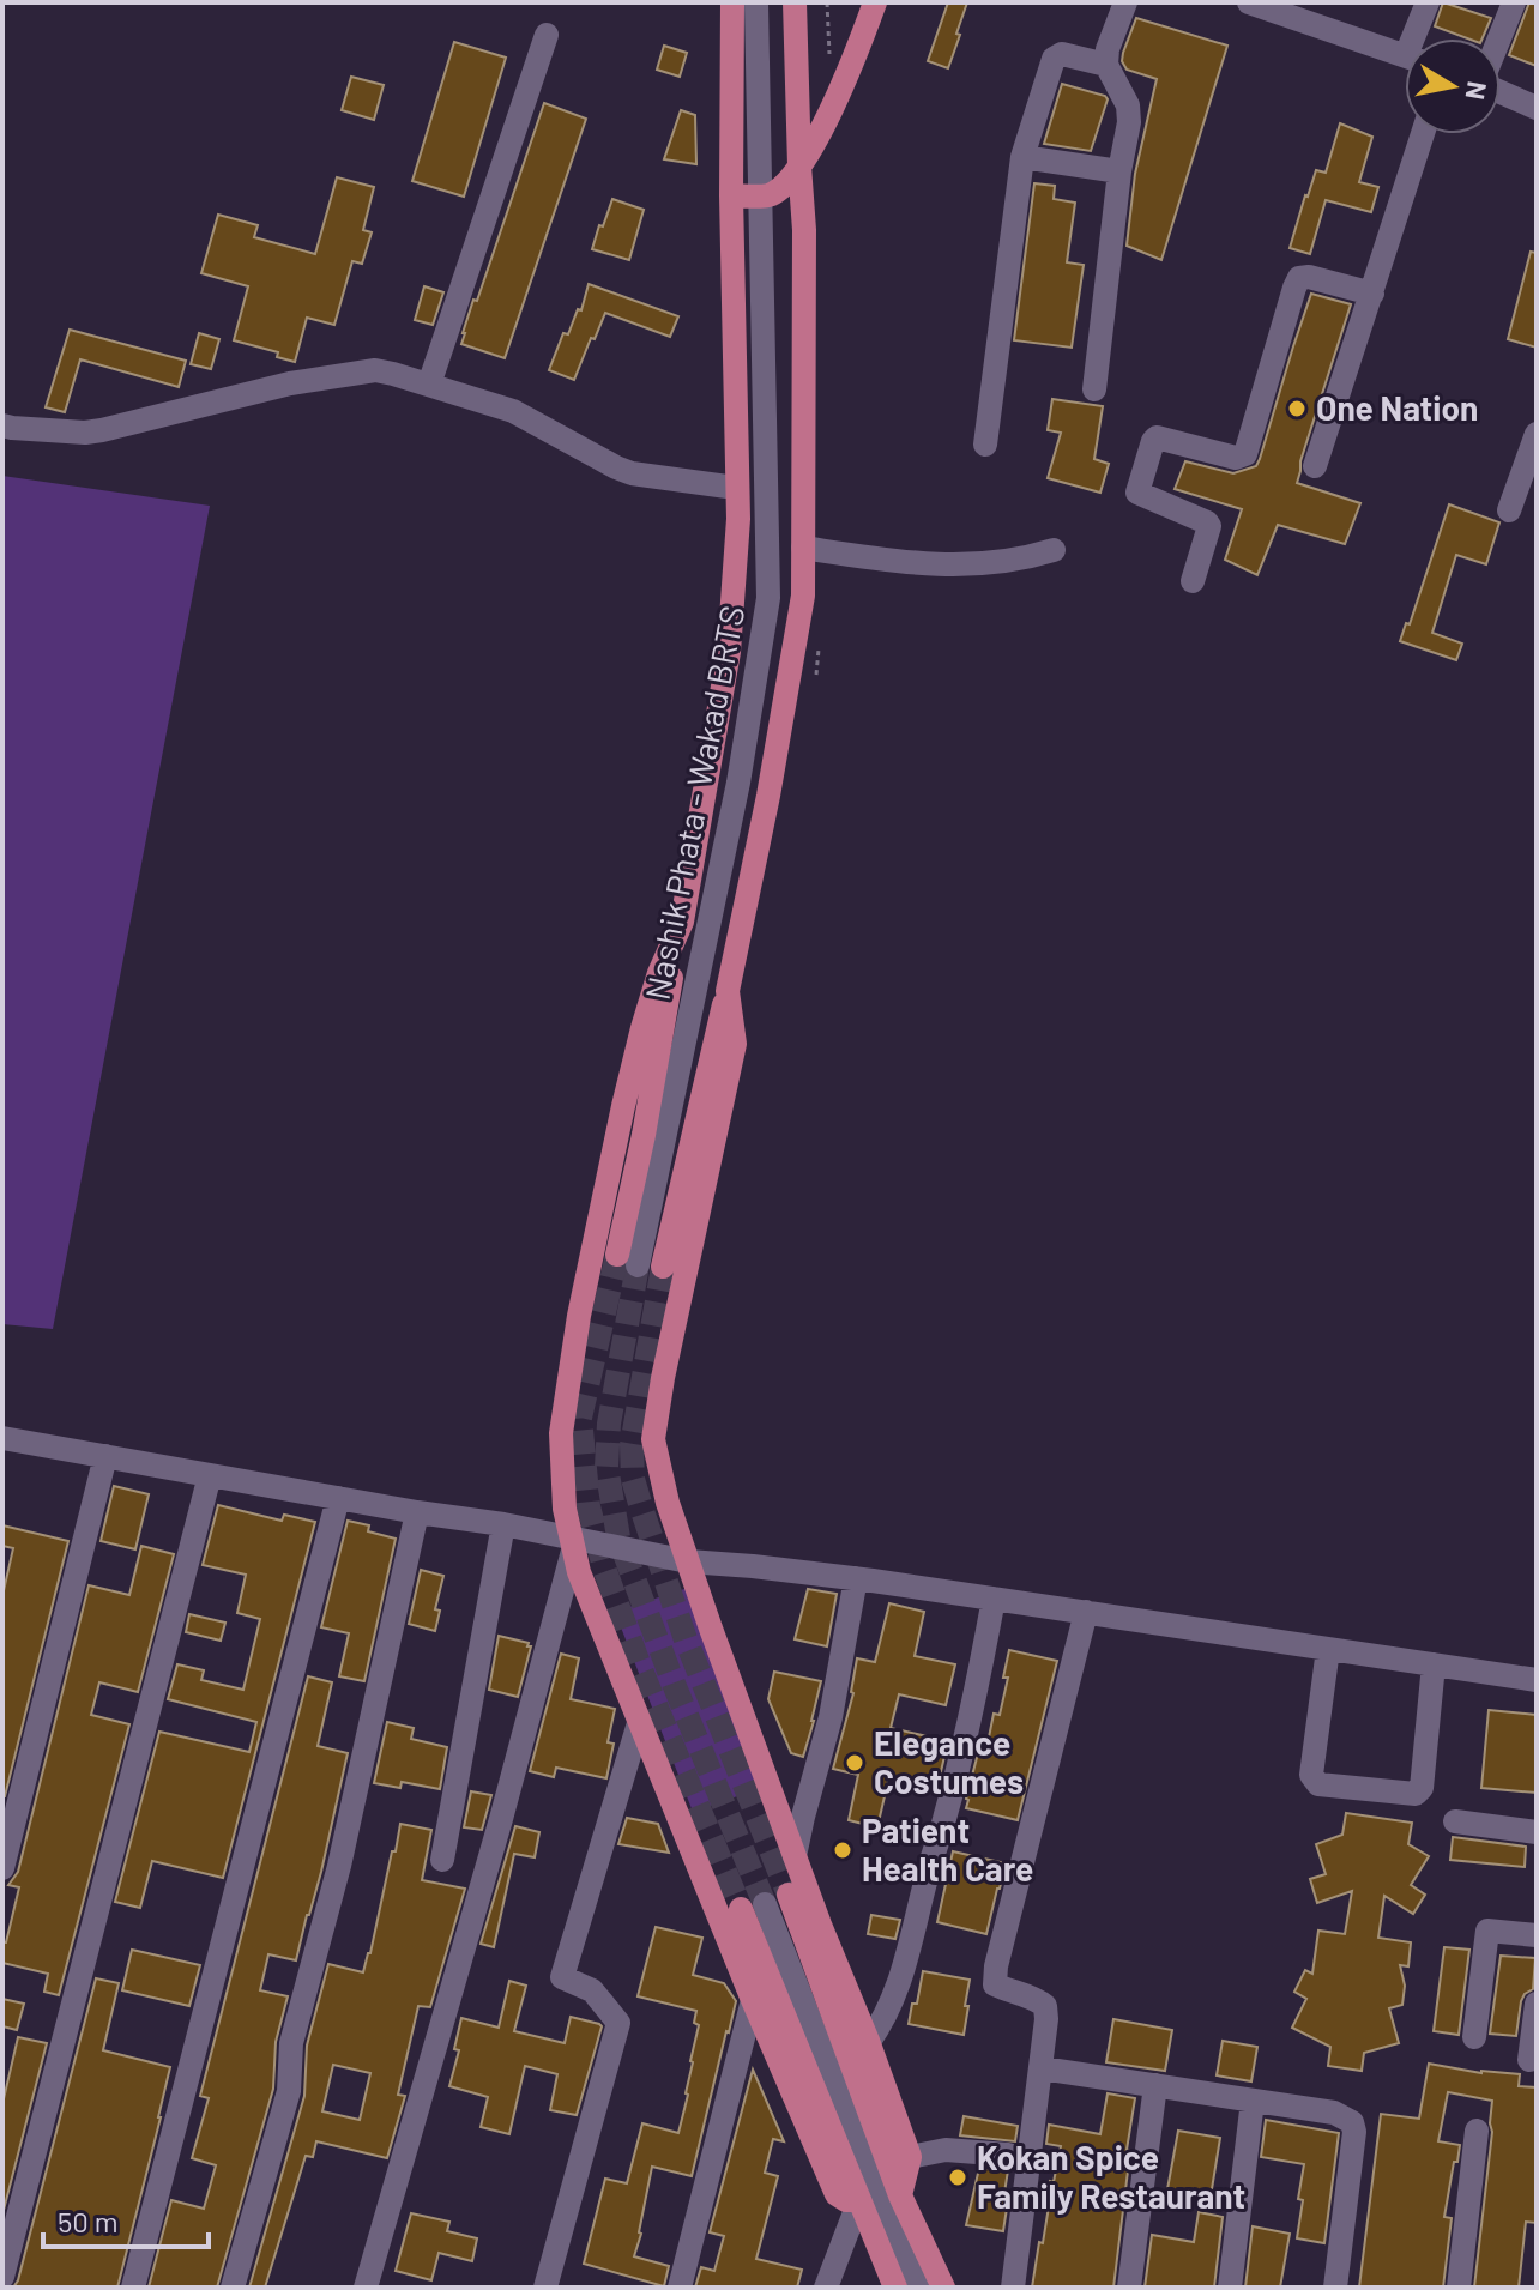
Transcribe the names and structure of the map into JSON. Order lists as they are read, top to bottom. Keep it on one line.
{"streets":{"street":["Nashik Phata - Wakad BRTS"]},"places":["One Nation","Elegance Costumes","Patient Health Care","Kokan Spice Family Restaurant"],"scale_bar":"50 m","north":"right"}
